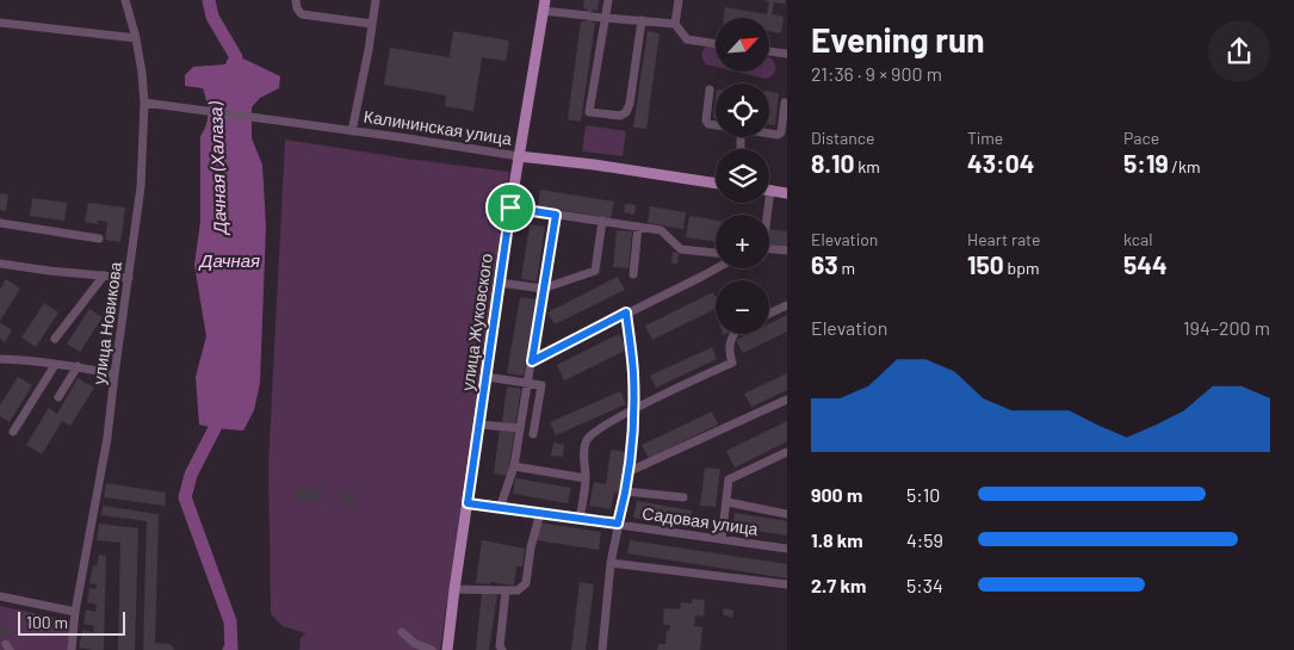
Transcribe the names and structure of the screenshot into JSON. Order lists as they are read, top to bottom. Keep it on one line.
{"streets":{"main road":["Калининская улица","улица Жуковского"],"street":["улица Новикова","Садовая улица"]},"crossings":[["Калининская улица","улица Жуковского"],["Калининская улица","улица Новикова"],["улица Жуковского","Садовая улица"]],"water":["Дачная (Халаза)","Дачная"],"scale_bar":"100 m","north":"top right","page":{"heading":["Evening run","21:36 · 9 × 900 m"],"map_buttons":["+","−"],"stats":[["Distance","8.10 km"],["Time","43:04"],["Pace","5:19 /km"],["Elevation","63 m"],["Heart rate","150 bpm"],["kcal","544"]],"chart":["Elevation","194–200 m"],"list":[{"name":"900 m","note":"5:10"},{"name":"1.8 km","note":"4:59"},{"name":"2.7 km","note":"5:34"}],"scale":"100 m"}}
